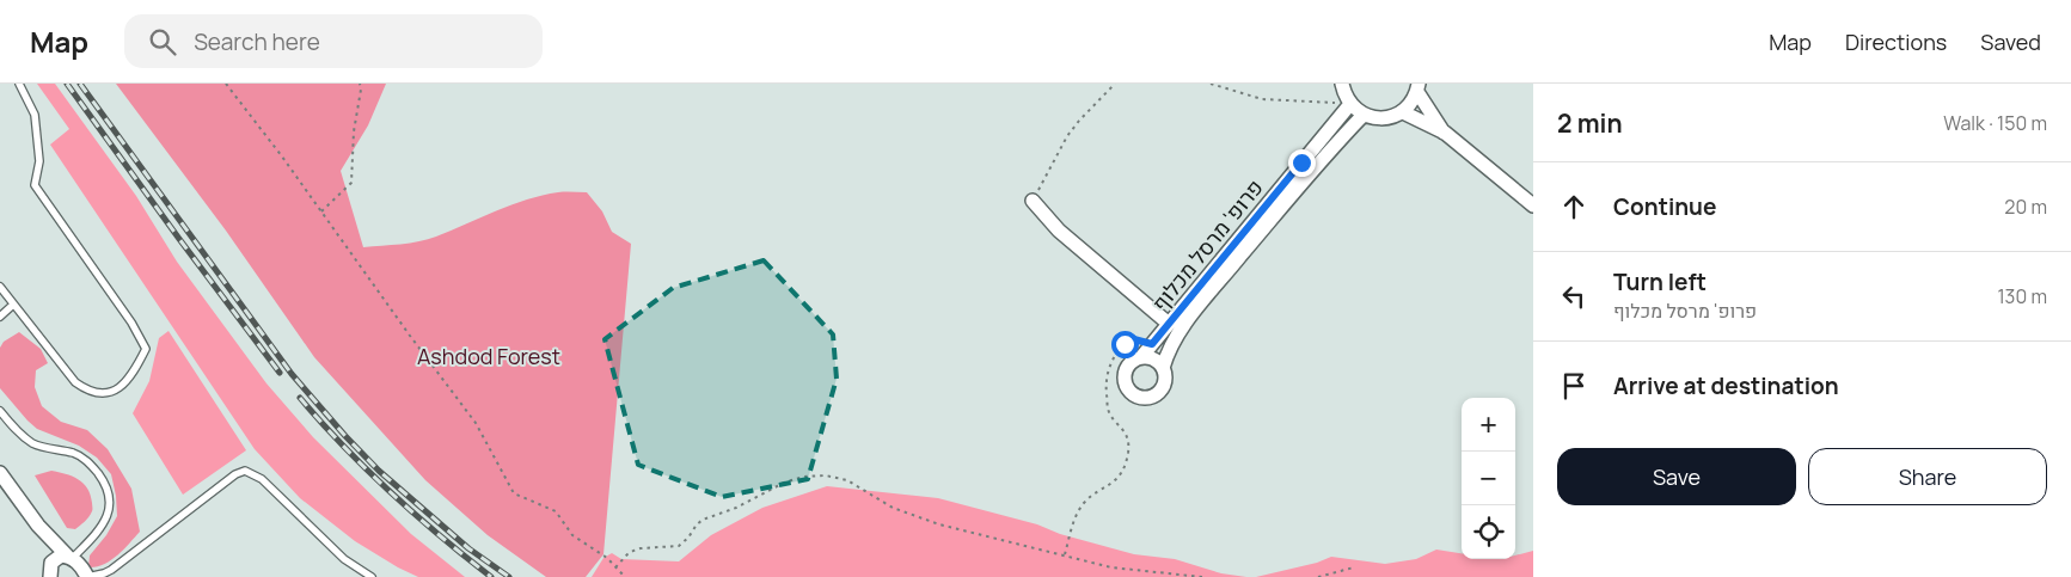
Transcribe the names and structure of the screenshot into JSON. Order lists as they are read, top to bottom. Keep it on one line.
{"streets":{"street":["פרופ' מרסל מכלוף"]},"parks":["Ashdod Forest"],"page":{"header":"Map","search":"Search here","nav":["Map","Directions","Saved"],"heading":["2 min","Walk · 150 m"],"list":[["Continue","20 m"],["Turn left","פרופ' מרסל מכלוף","130 m"],"Arrive at destination"],"map_buttons":["+","−"],"buttons":["Save","Share"]}}
